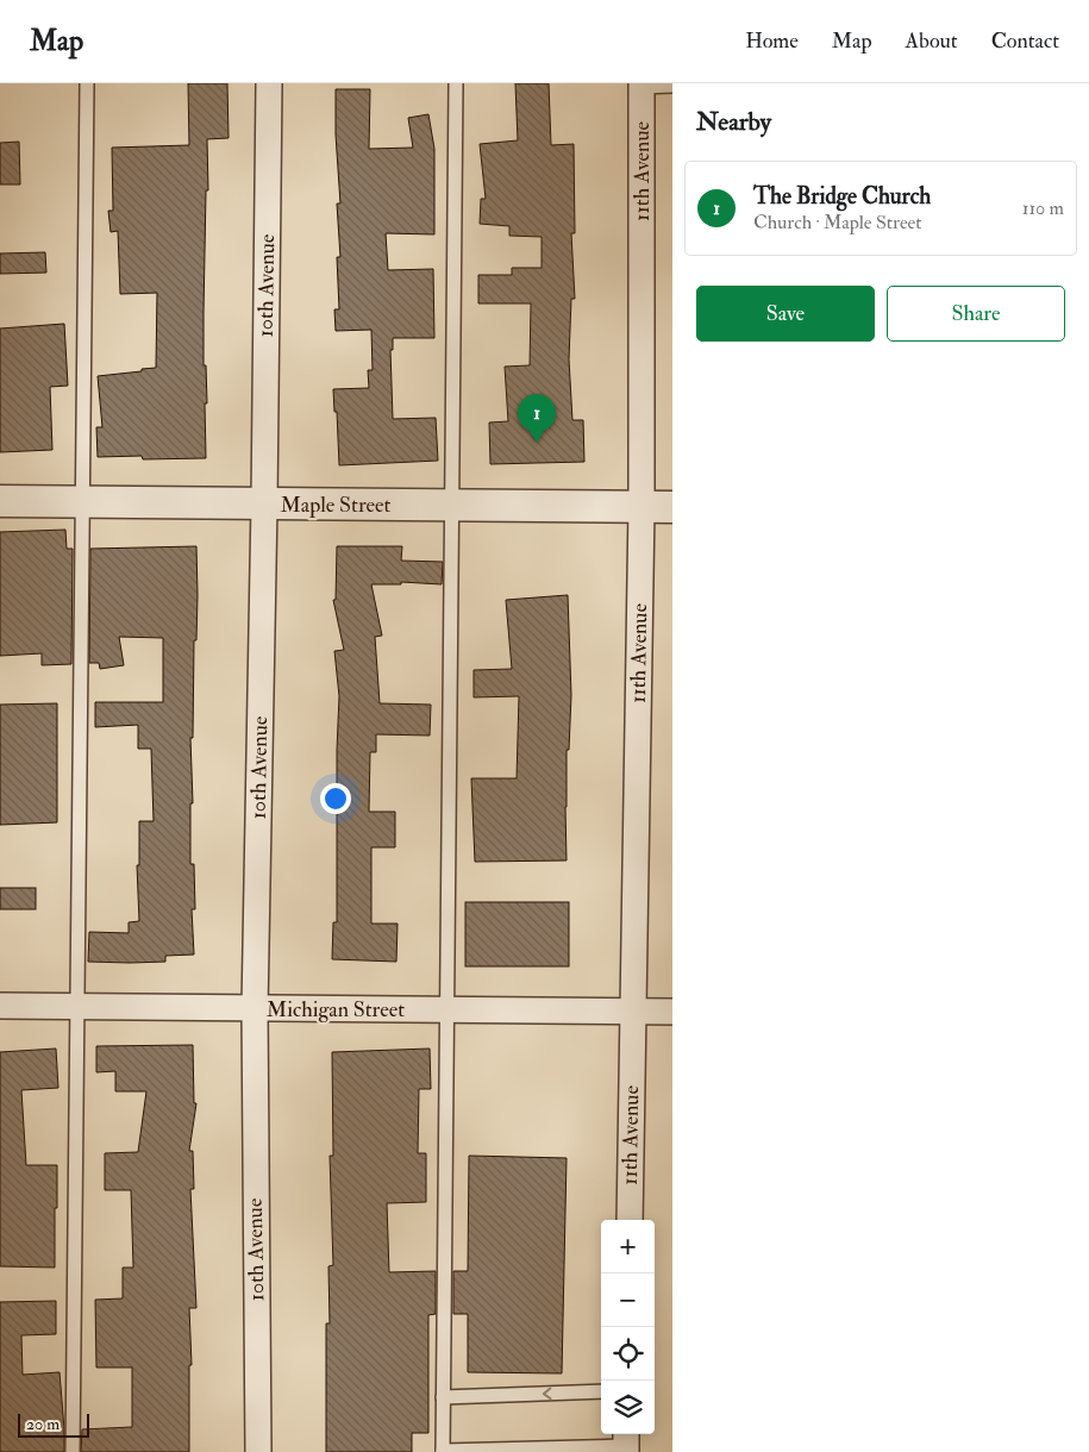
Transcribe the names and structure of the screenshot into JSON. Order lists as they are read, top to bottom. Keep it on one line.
{"streets":{"street":["11th Avenue","10th Avenue","Maple Street","Michigan Street"]},"crossings":[["11th Avenue","Maple Street"],["11th Avenue","Michigan Street"],["10th Avenue","Maple Street"],["10th Avenue","Michigan Street"]],"scale_bar":"20 m","page":{"header":"Map","nav":["Home","Map","About","Contact"],"heading":"Nearby","list":[{"mark":"1","name":"The Bridge Church","note":"Church · Maple Street","value":"110 m"}],"buttons":["Save","Share"],"pins":"1","map_buttons":["+","−"],"scale":"20 m"}}
